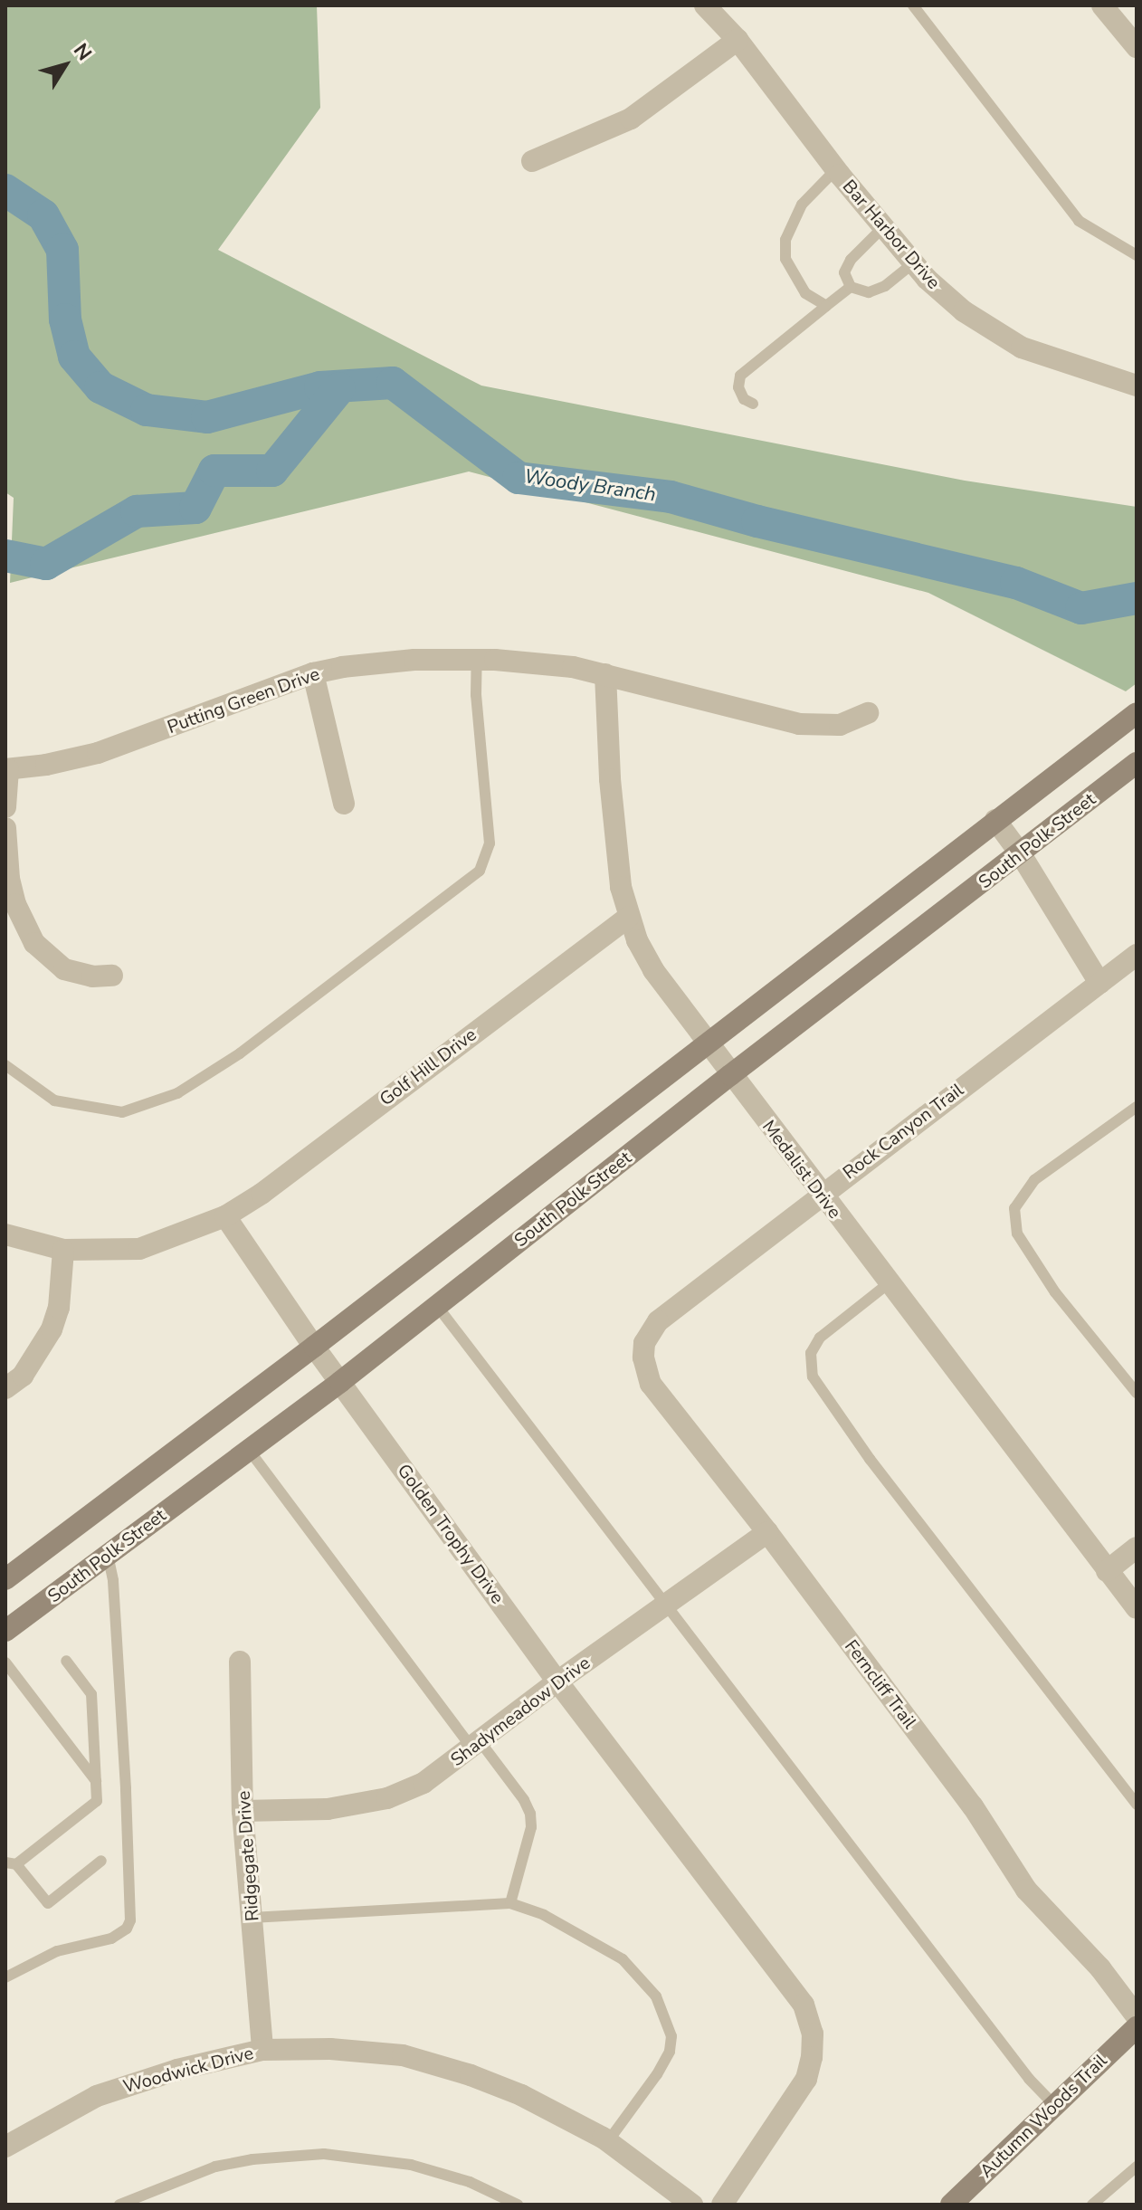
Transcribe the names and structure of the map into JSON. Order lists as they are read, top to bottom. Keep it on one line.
{"streets":{"main road":["South Polk Street","Autumn Woods Trail"],"street":["Bar Harbor Drive","Putting Green Drive","Golf Hill Drive","Rock Canyon Trail","Medalist Drive","Golden Trophy Drive","Ferncliff Trail","Shadymeadow Drive","Ridgegate Drive","Woodwick Drive"]},"crossings":[["Putting Green Drive","Medalist Drive"],["South Polk Street","Medalist Drive"],["South Polk Street","Golden Trophy Drive"],["Golf Hill Drive","Medalist Drive"],["Golf Hill Drive","Golden Trophy Drive"],["Rock Canyon Trail","Medalist Drive"],["Rock Canyon Trail","Ferncliff Trail"],["Golden Trophy Drive","Shadymeadow Drive"],["Ferncliff Trail","Shadymeadow Drive"],["Shadymeadow Drive","Ridgegate Drive"],["Ridgegate Drive","Woodwick Drive"]],"water":["Woody Branch"],"north":"top right"}
